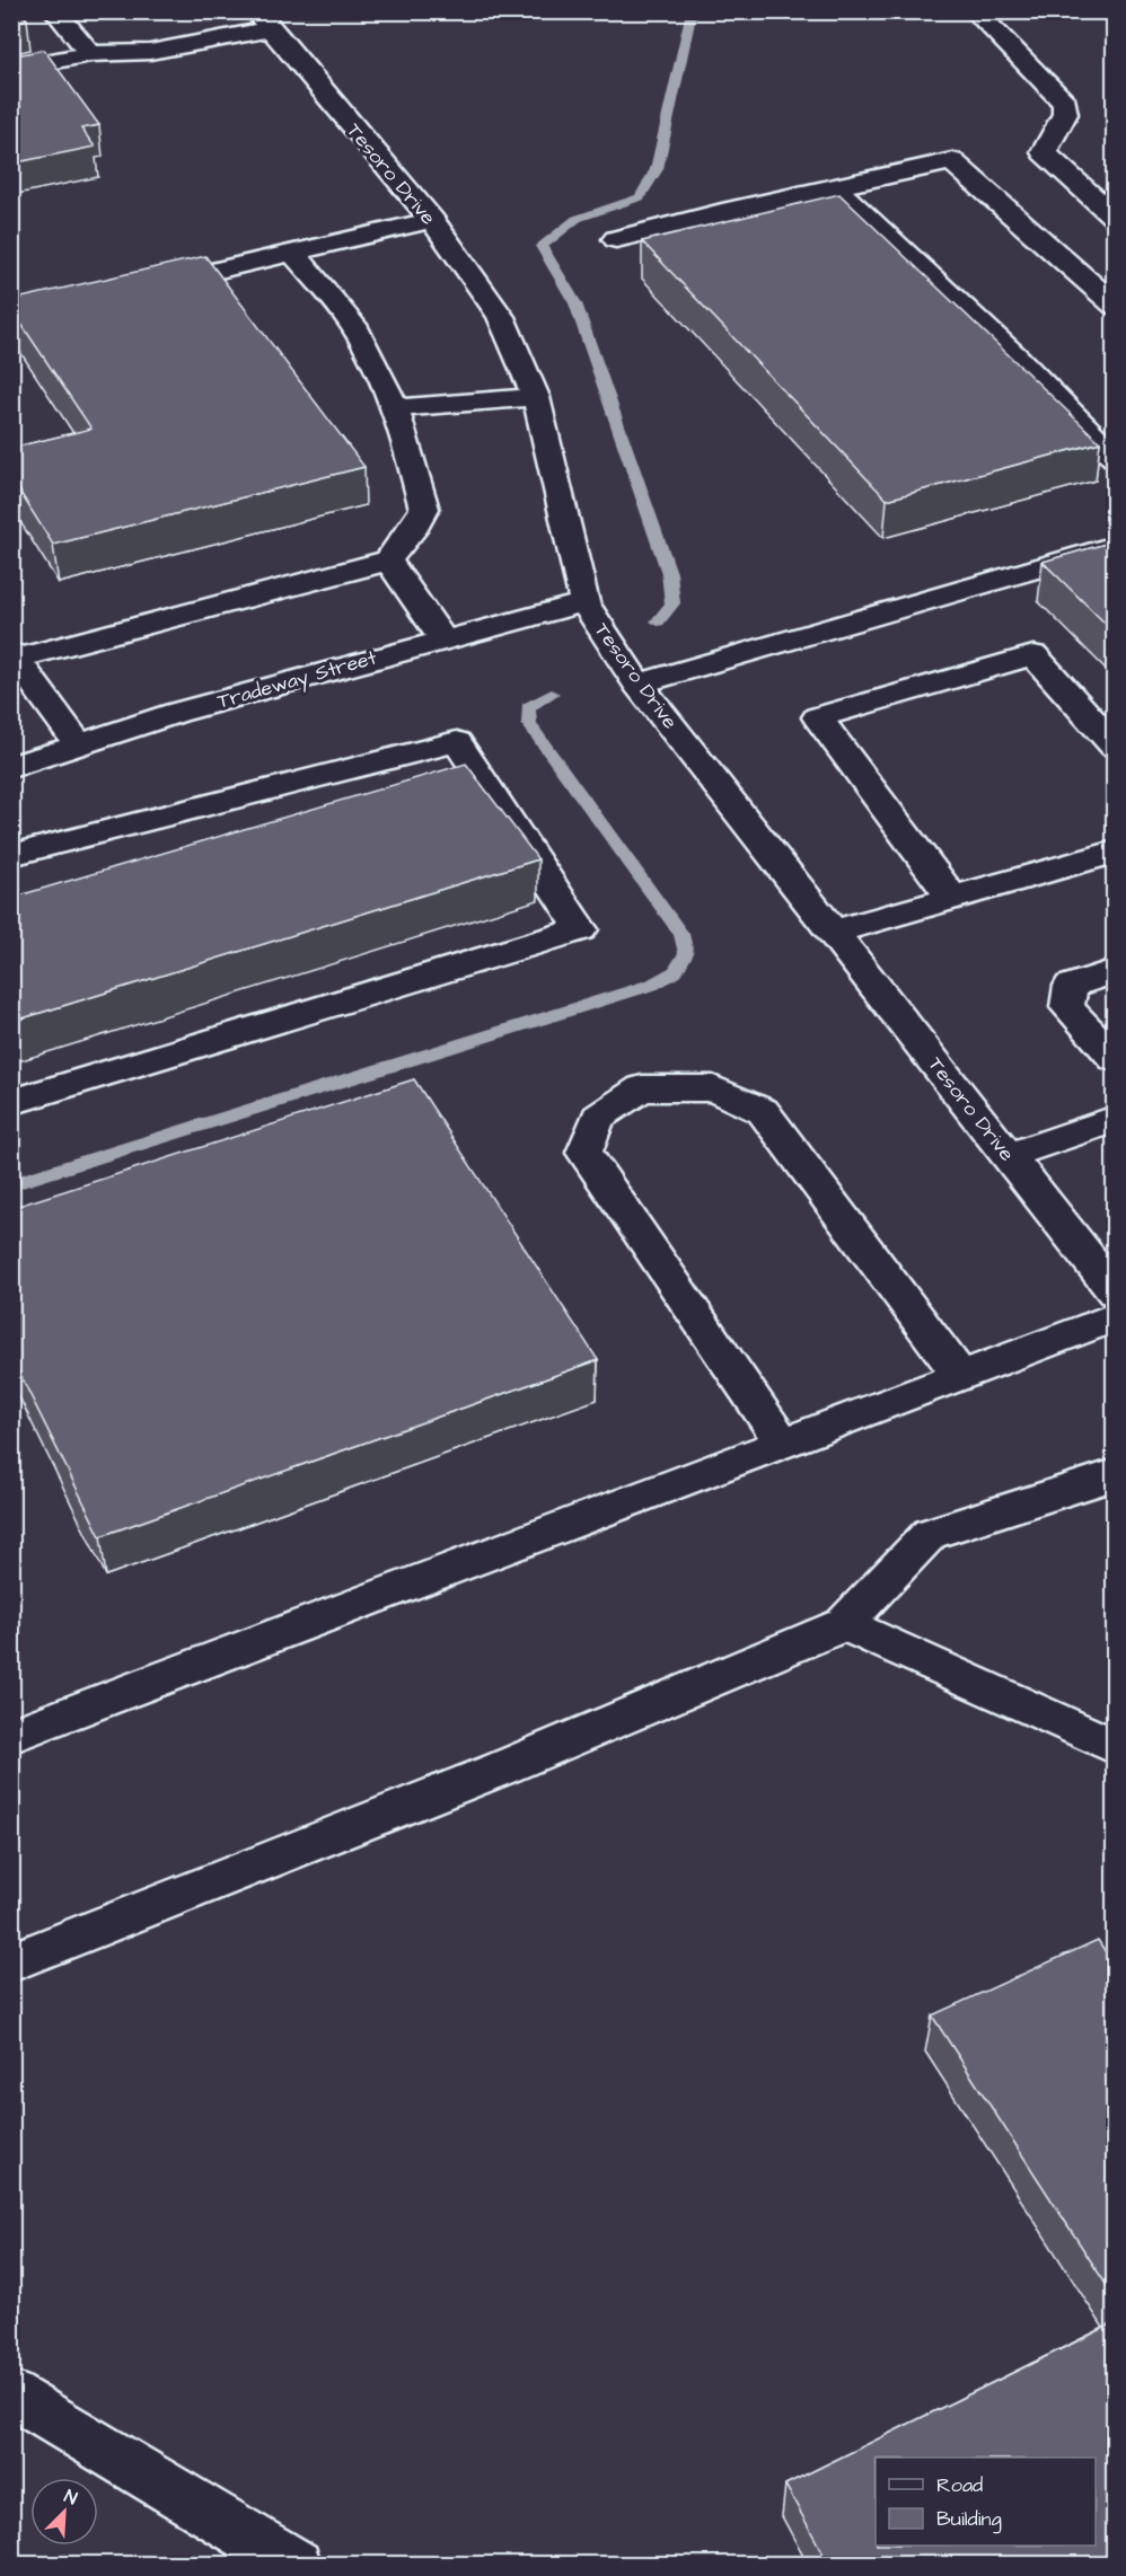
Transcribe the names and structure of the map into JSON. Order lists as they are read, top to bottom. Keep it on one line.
{"streets":{"street":["Tesoro Drive","Tradeway Street"]},"crossings":[["Tesoro Drive","Tradeway Street"]],"legend":["Road","Building"],"north":"top right"}
